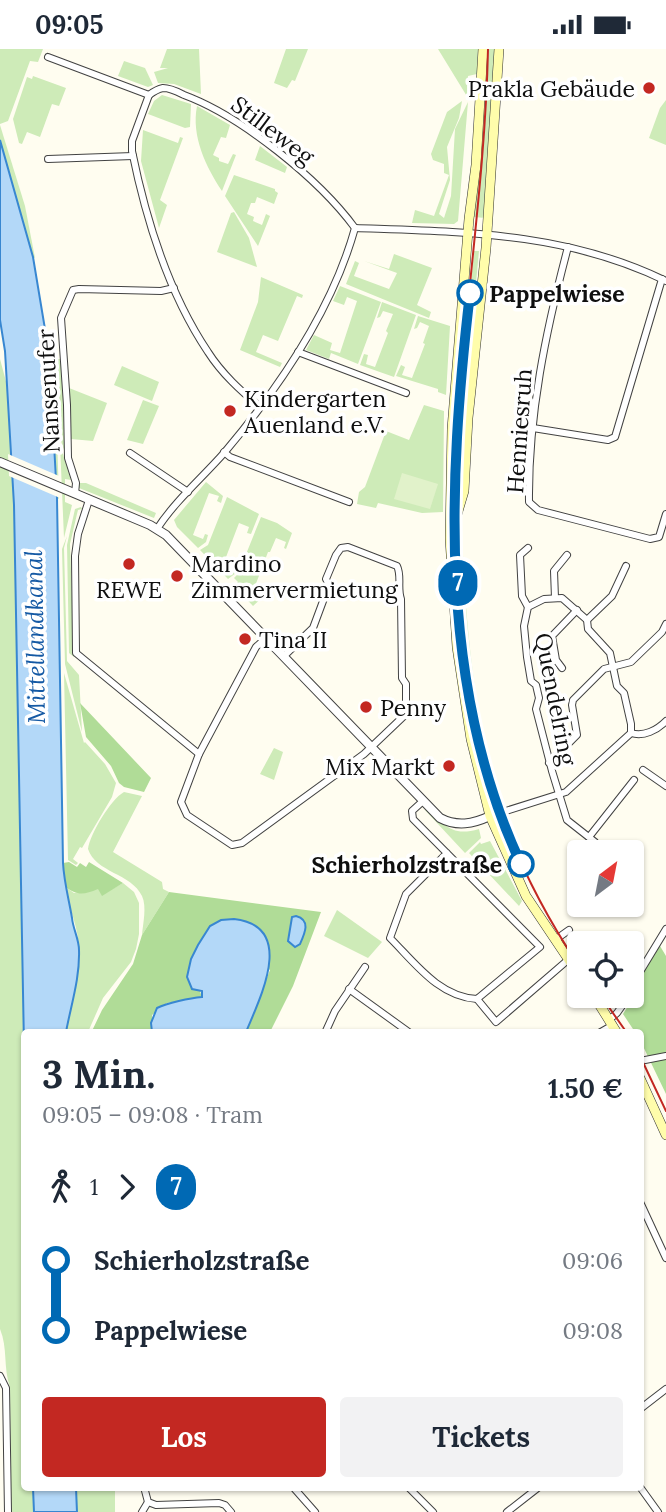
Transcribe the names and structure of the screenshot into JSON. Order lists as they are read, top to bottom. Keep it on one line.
{"streets":{"street":["Stilleweg","Nansenufer","Henniesruh","Quendelring"]},"water":["Mittellandkanal"],"places":["Prakla Gebäude","Pappelwiese","Kindergarten Auenland e.V.","REWE","Mardino Zimmervermietung","Tina II","Penny","Mix Markt","Schierholzstraße"],"lines":["tram line 7"],"north":"top right","page":{"status":"09:05","on_map":"7","heading":["3 Min.","09:05 – 09:08 · Tram","1.50 €"],"legs":["1","7"],"list":[{"name":"Schierholzstraße","value":"09:06"},{"name":"Pappelwiese","value":"09:08"}],"buttons":["Los","Tickets"]}}
